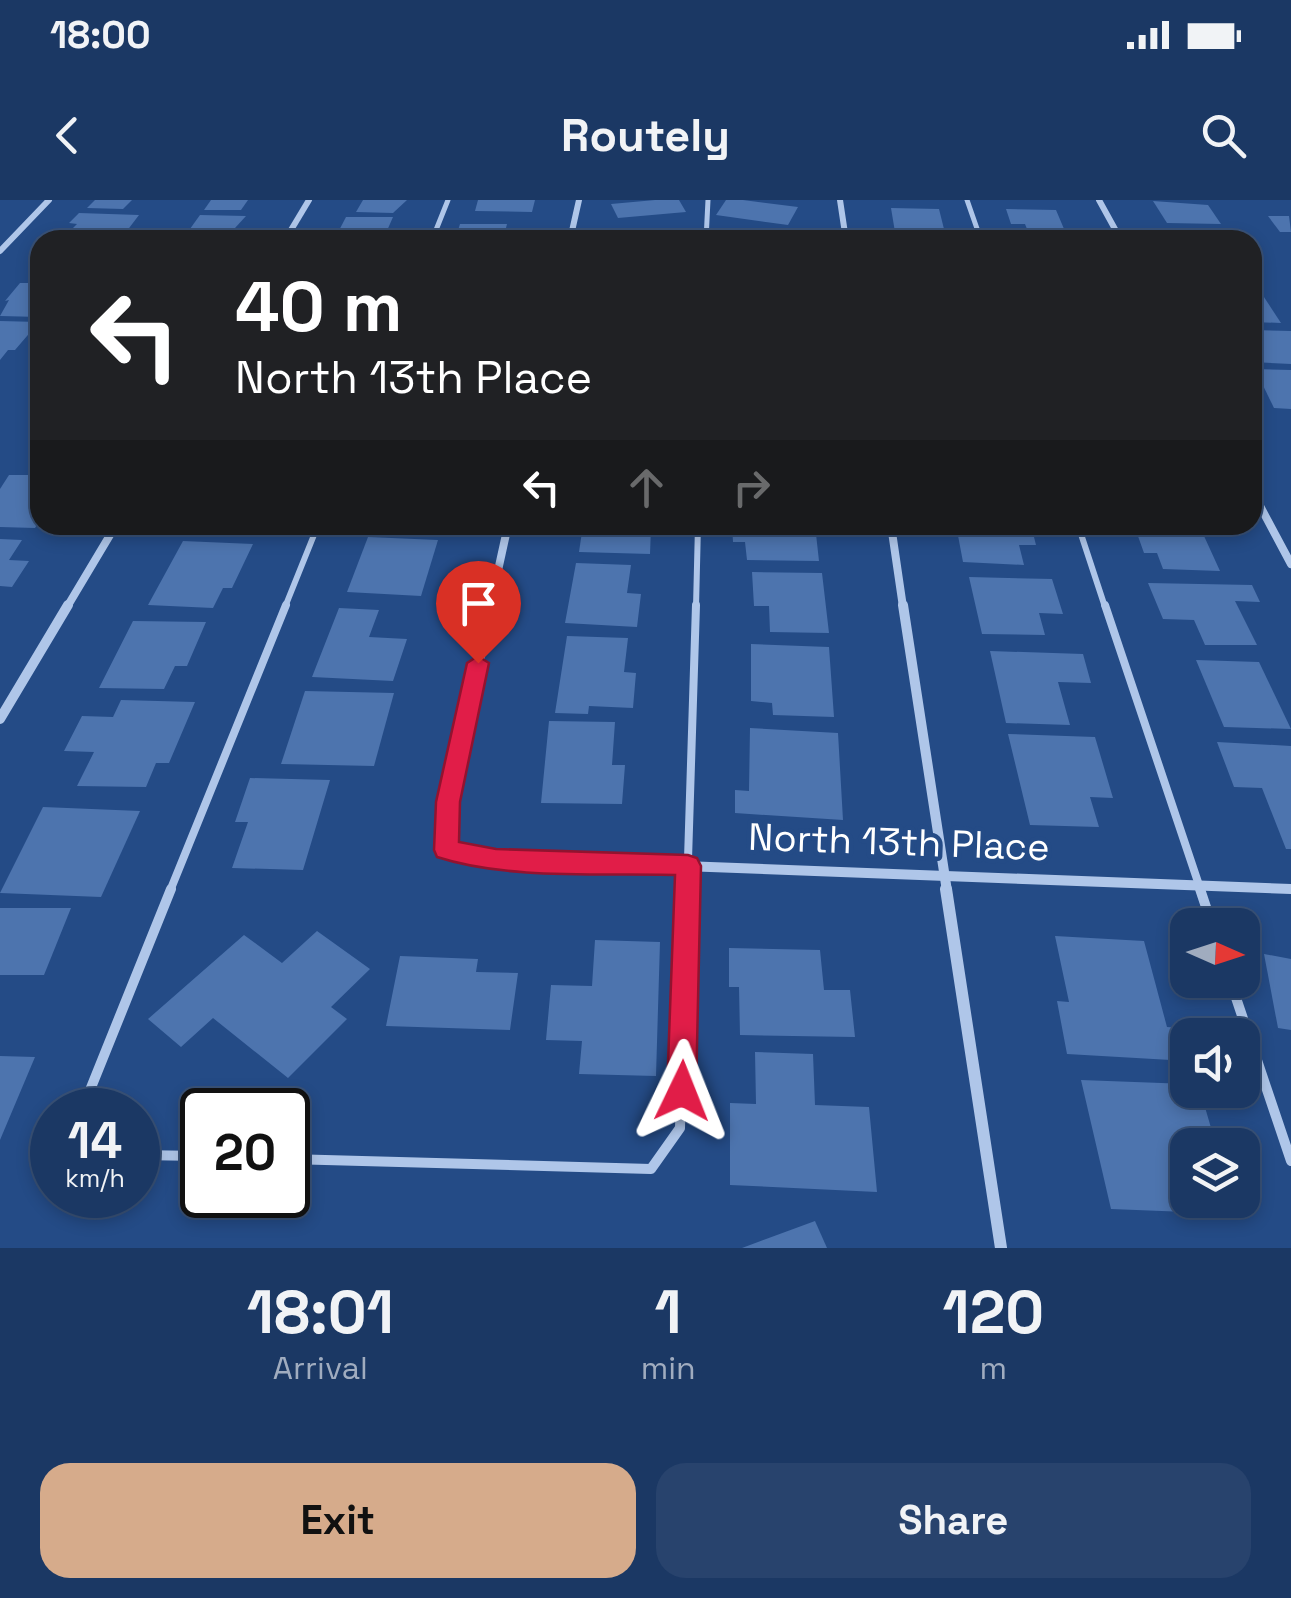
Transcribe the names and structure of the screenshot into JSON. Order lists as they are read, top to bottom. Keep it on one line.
{"streets":{"street":["North 13th Place"]},"north":"right","page":{"status":"18:00","header":"Routely","turn":["40 m","North 13th Place"],"speed":"14 km/h","limit":"20","eta":["18:01","Arrival","1","min","120","m"],"buttons":["Exit","Share"]}}
